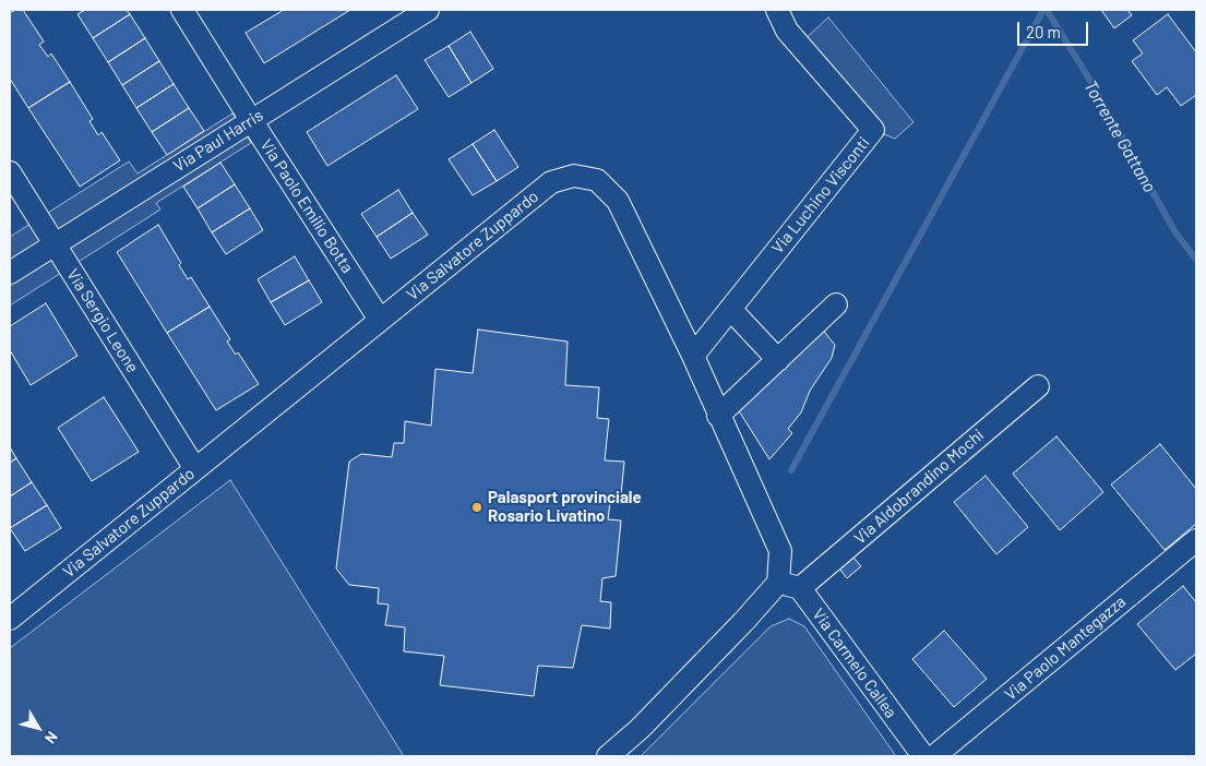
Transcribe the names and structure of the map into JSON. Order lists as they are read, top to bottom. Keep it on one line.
{"streets":{"street":["Via Paul Harris","Via Luchino Visconti","Via Paolo Emilio Botta","Via Salvatore Zuppardo","Via Sergio Leone","Via Aldobrandino Mochi","Via Paolo Mantegazza","Via Carmelo Callea"]},"crossings":[["Via Paul Harris","Via Paolo Emilio Botta"],["Via Paul Harris","Via Sergio Leone"],["Via Luchino Visconti","Via Salvatore Zuppardo"],["Via Paolo Emilio Botta","Via Salvatore Zuppardo"],["Via Salvatore Zuppardo","Via Sergio Leone"],["Via Aldobrandino Mochi","Via Carmelo Callea"]],"water":["Torrente Gattano"],"places":["Palasport provinciale Rosario Livatino"],"scale_bar":"20 m","north":"bottom right"}
